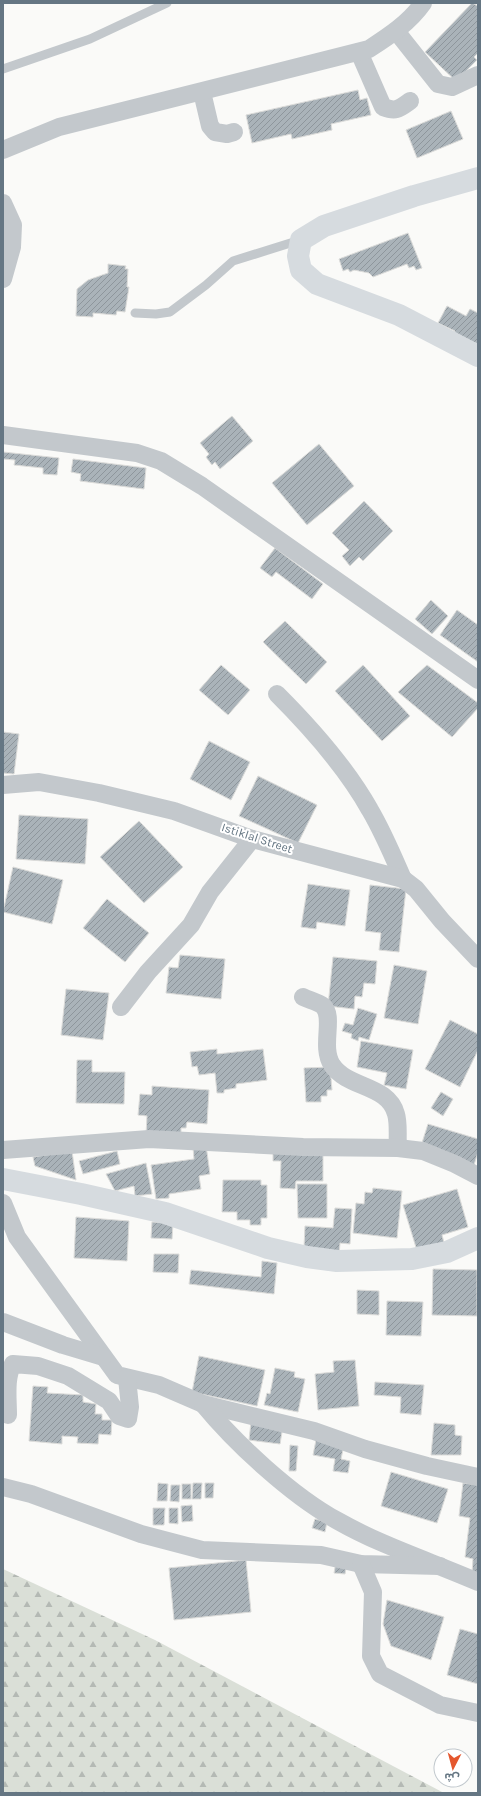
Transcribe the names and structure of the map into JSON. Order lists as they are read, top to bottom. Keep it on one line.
{"streets":{"street":["Istiklal Street"]},"north":"bottom"}
